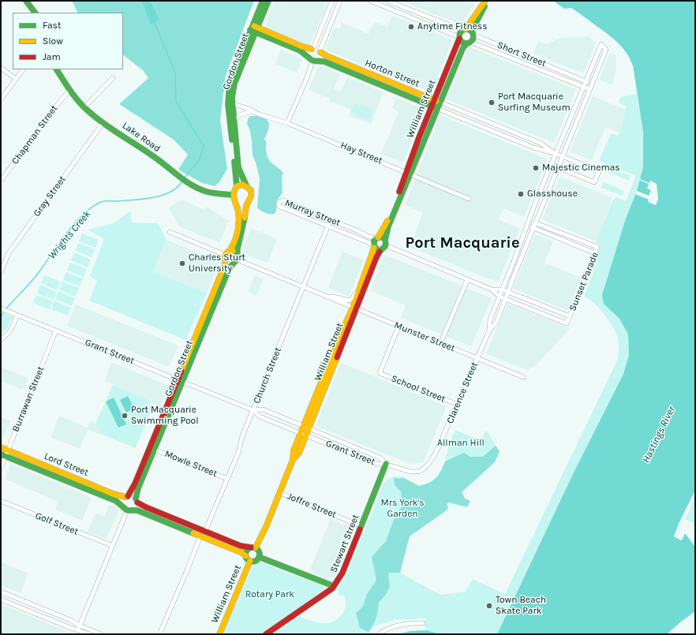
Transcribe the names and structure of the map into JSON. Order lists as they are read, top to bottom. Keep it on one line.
{"streets":{"street":["Short Street","Gordon Street","Horton Street","William Street","Chapman Street","Lake Road","Hay Street","Gray Street","Murray Street","Sunset Parade","Munster Street","Grant Street","Church Street","School Street","Clarence Street","Burrawan Street","Mowle Street","Lord Street","Joffre Street","Golf Street","Stewart Street"]},"crossings":[["Short Street","William Street"],["Short Street","Clarence Street"],["Gordon Street","Horton Street"],["Gordon Street","Lake Road"],["Gordon Street","Hay Street"],["Gordon Street","Munster Street"],["Gordon Street","Grant Street"],["Gordon Street","Mowle Street"],["Gordon Street","Lord Street"],["Horton Street","William Street"],["Horton Street","Clarence Street"],["William Street","Hay Street"],["William Street","Murray Street"],["William Street","Munster Street"],["William Street","Grant Street"],["William Street","Lord Street"],["William Street","Joffre Street"],["Chapman Street","Lake Road"],["Lake Road","Gray Street"],["Murray Street","Church Street"],["Sunset Parade","Clarence Street"],["Munster Street","Church Street"],["Munster Street","School Street"],["Munster Street","Clarence Street"],["Grant Street","Church Street"],["Grant Street","Clarence Street"],["Grant Street","Burrawan Street"],["Grant Street","Stewart Street"],["Church Street","Mowle Street"],["School Street","Clarence Street"],["Clarence Street","Stewart Street"],["Burrawan Street","Lord Street"],["Joffre Street","Stewart Street"]],"districts":["Port Macquarie"],"water":["Wrights Creek","Hastings River"],"parks":["Allman Hill","Mrs York's Garden","Rotary Park"],"places":["Anytime Fitness","Port Macquarie Surfing Museum","Majestic Cinemas","Glasshouse","Charles Sturt University","Port Macquarie Swimming Pool","Town Beach Skate Park"],"legend":["Fast","Slow","Jam"]}
